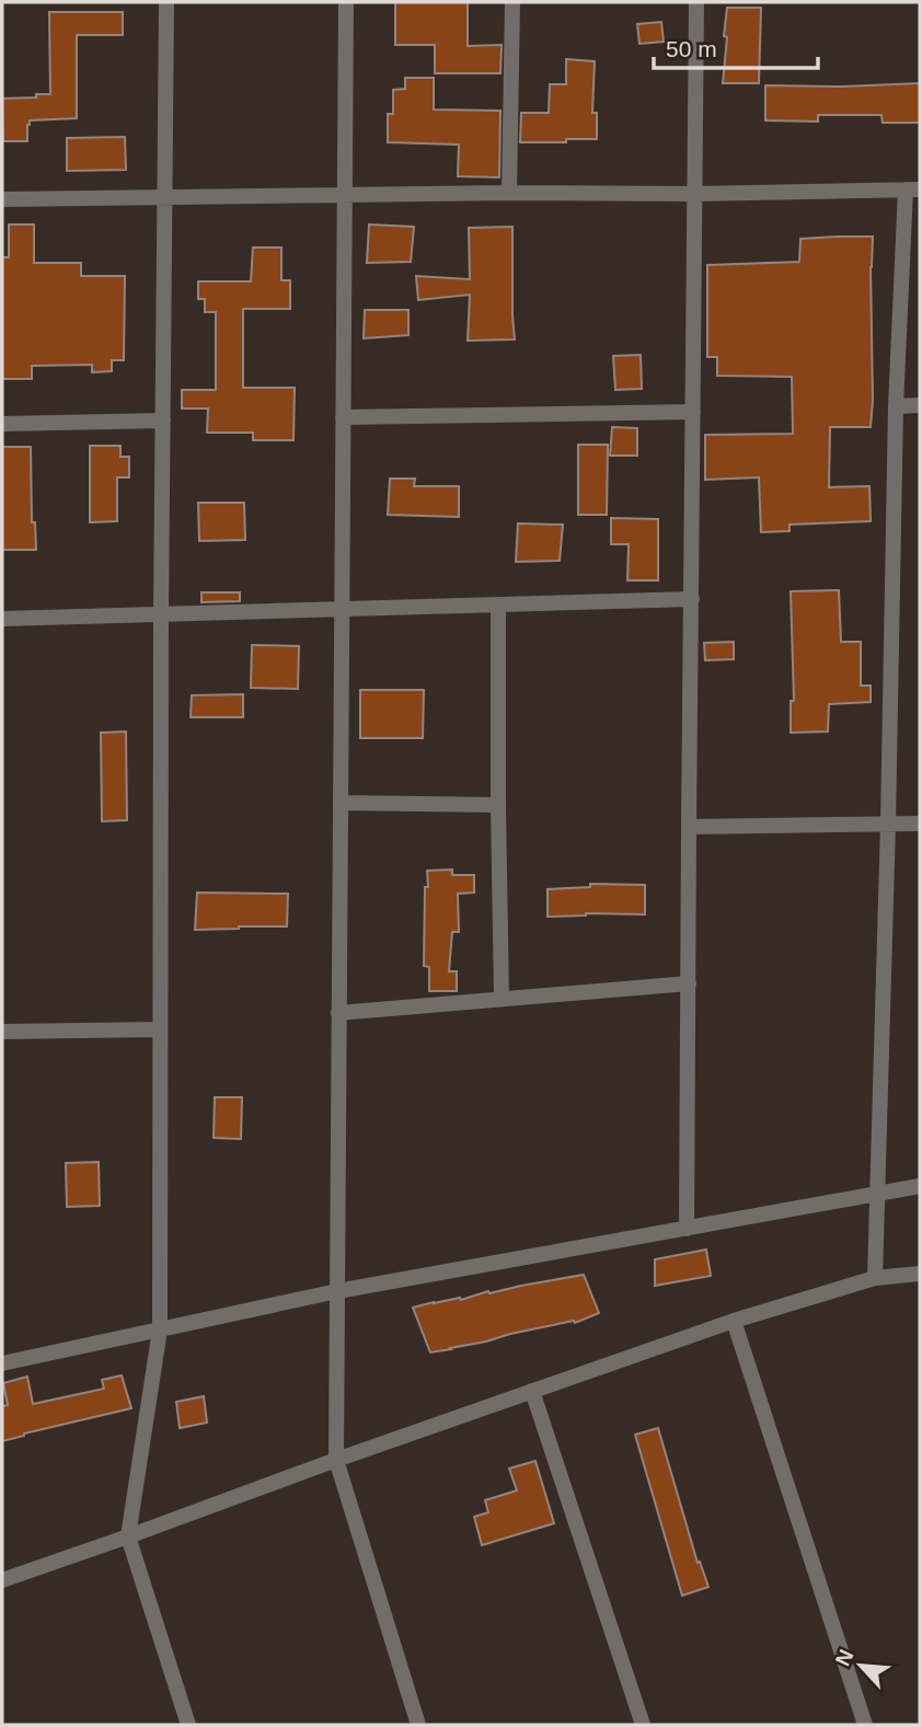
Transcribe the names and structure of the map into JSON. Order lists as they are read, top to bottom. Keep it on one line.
{"scale_bar":"50 m","north":"top left"}
